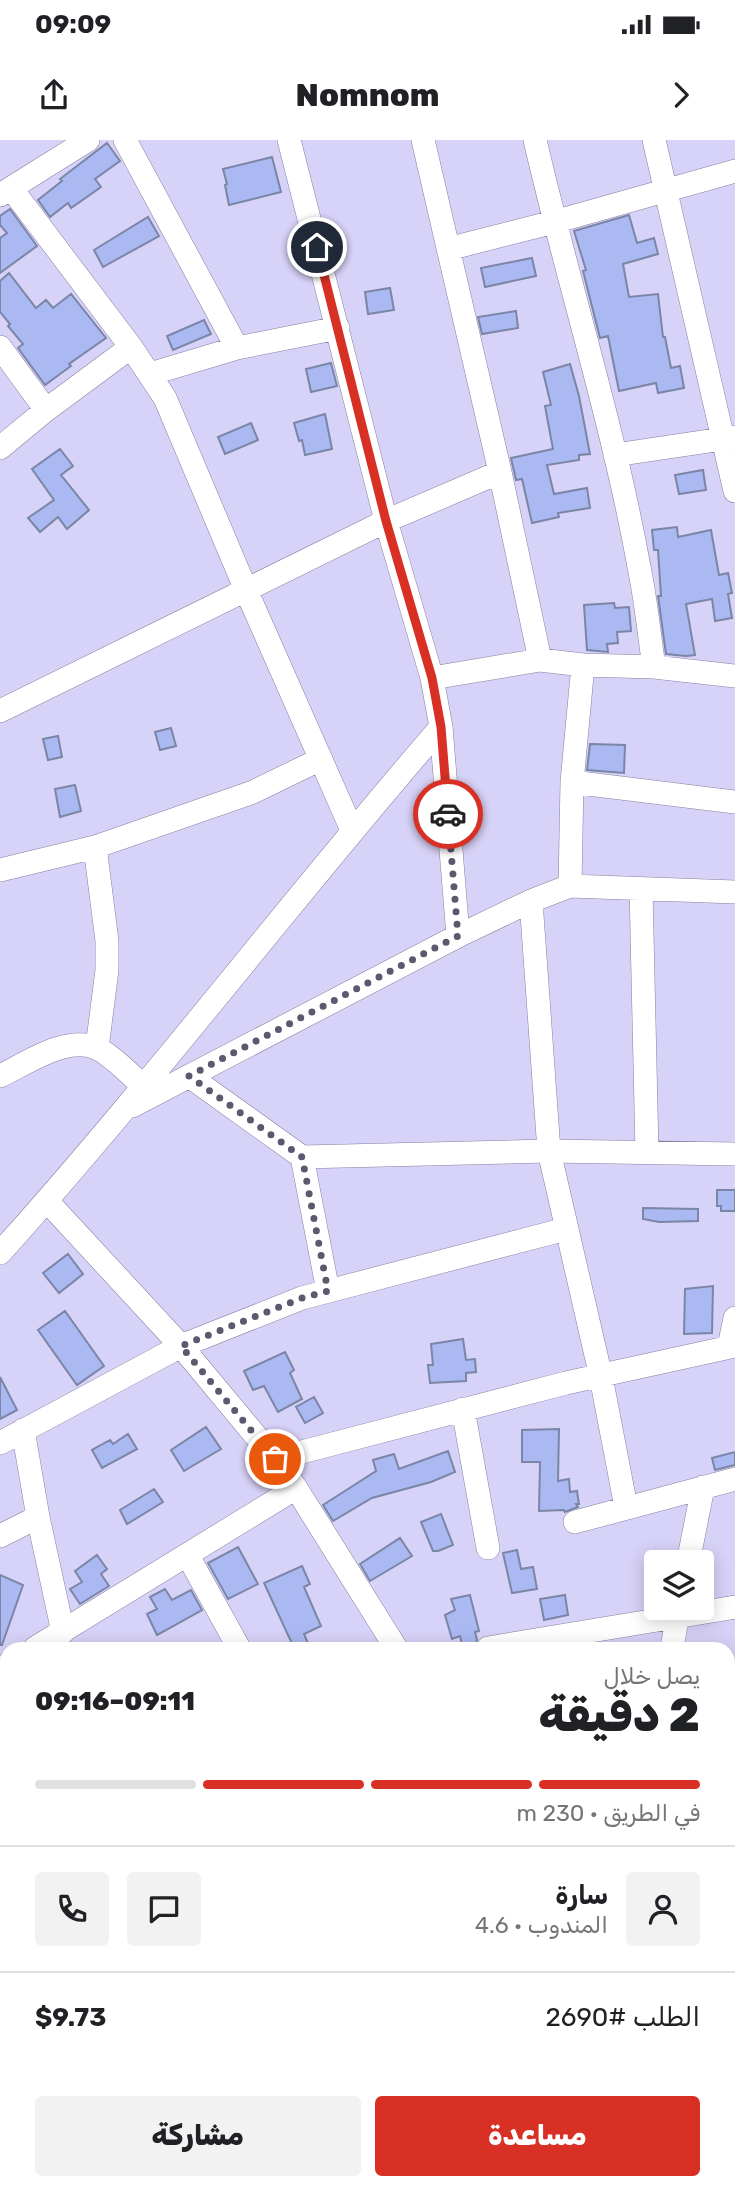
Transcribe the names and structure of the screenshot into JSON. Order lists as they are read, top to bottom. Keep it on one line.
{"page":{"status":"09:09","header":"Nomnom","heading":["2 دقيقة","يصل خلال","09:11–09:16"],"panel":["سارة","المندوب · 4.6","الطلب #2690","$9.73"],"bar":"في الطريق · 230 m","buttons":["مساعدة","مشاركة"]}}
